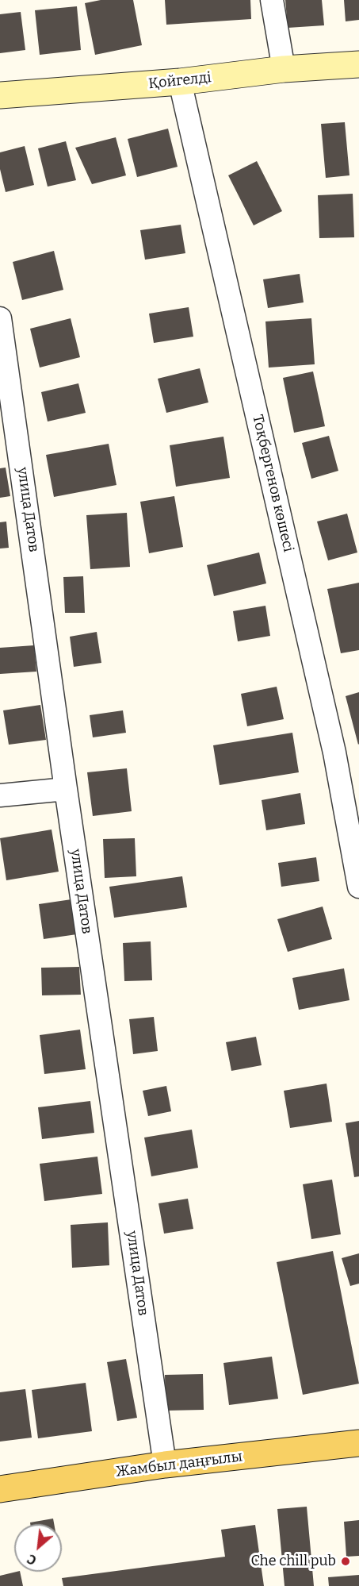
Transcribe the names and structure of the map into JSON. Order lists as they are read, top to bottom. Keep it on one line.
{"streets":{"main road":["Жамбыл даңғылы"],"street":["Қойгелді","Тоқбергенов көшесі","улица Датов"]},"crossings":[["Қойгелді","Тоқбергенов көшесі"],["улица Датов","Жамбыл даңғылы"]],"places":["Che chill pub"],"north":"bottom left"}
